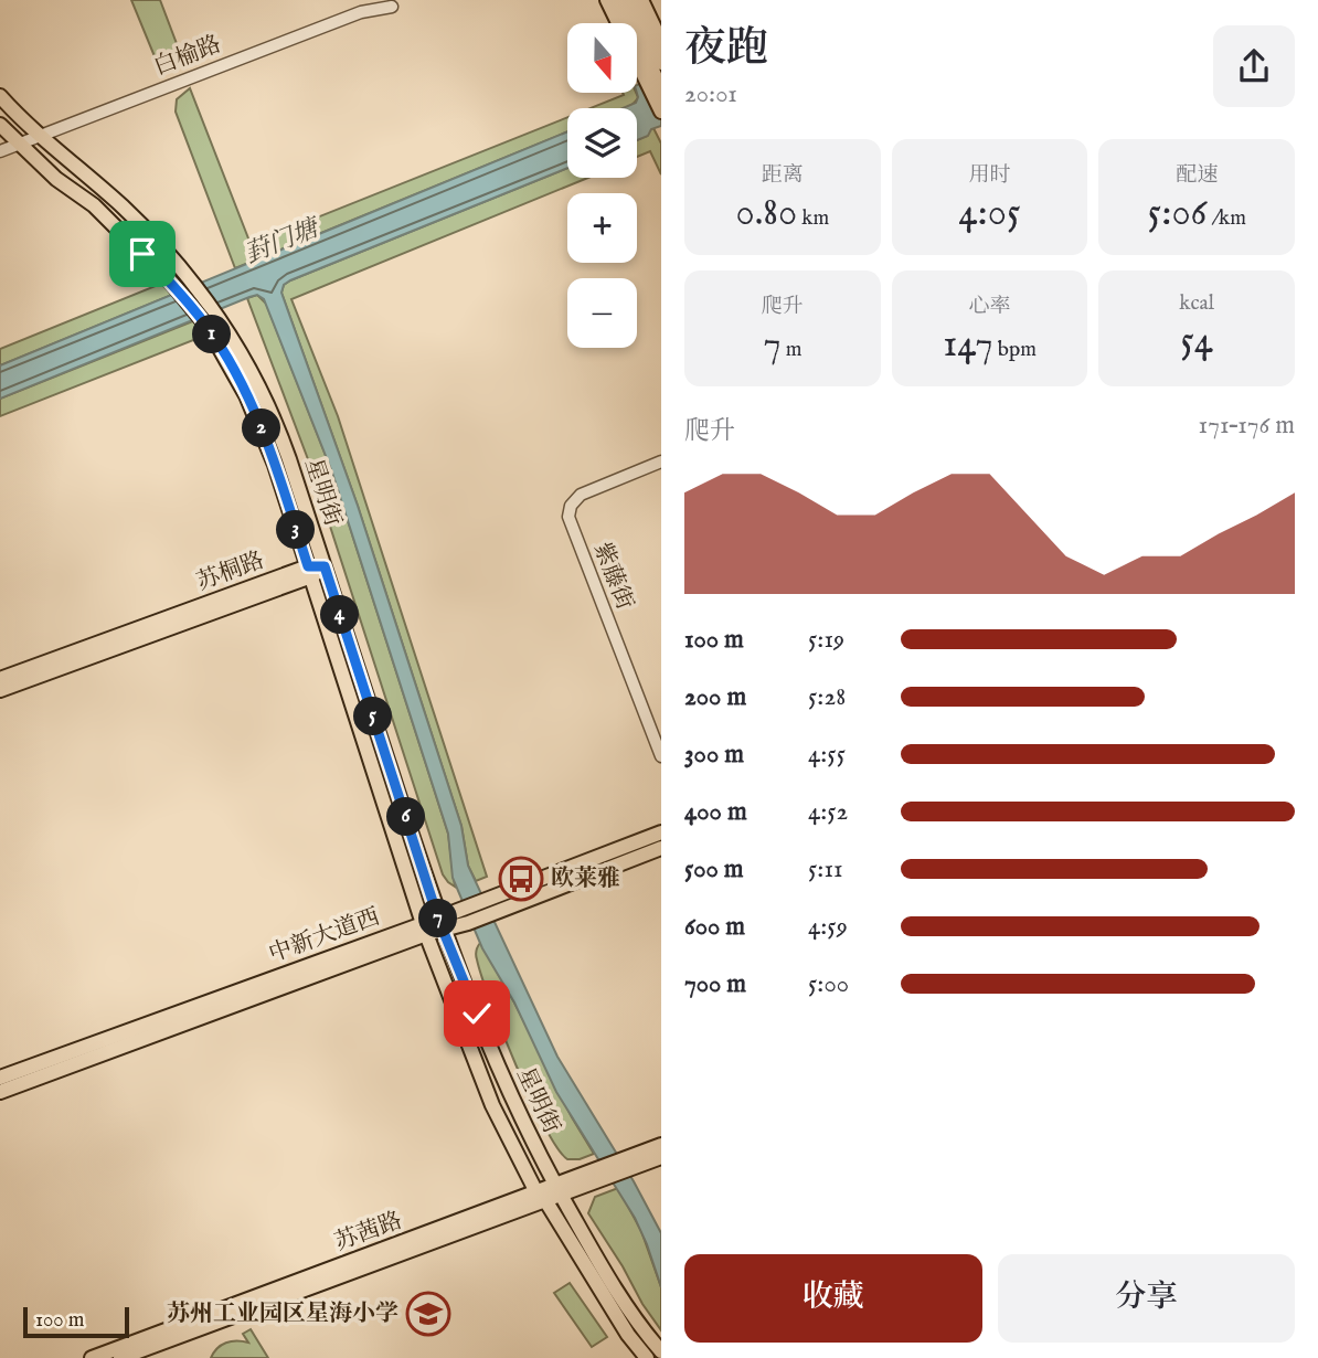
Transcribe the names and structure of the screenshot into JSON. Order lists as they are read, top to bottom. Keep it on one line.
{"streets":{"main road":["星明街","苏桐路","中新大道西","苏茜路"],"street":["白榆路","紫藤街"]},"crossings":[["白榆路","星明街"],["星明街","苏桐路"],["星明街","中新大道西"],["星明街","苏茜路"]],"water":["葑门塘"],"places":{"bus stop":["欧莱雅"],"school or university":["苏州工业园区星海小学"]},"scale_bar":"100 m","north":"bottom","page":{"heading":["夜跑","20:01"],"map_buttons":["+","−"],"stats":[["距离","0.80 km"],["用时","4:05"],["配速","5:06 /km"],["爬升","7 m"],["心率","147 bpm"],["kcal","54"]],"pins":["1","2","3","4","5","6","7"],"chart":["爬升","171–176 m"],"list":[{"name":"100 m","note":"5:19"},{"name":"200 m","note":"5:28"},{"name":"300 m","note":"4:55"},{"name":"400 m","note":"4:52"},{"name":"500 m","note":"5:11"},{"name":"600 m","note":"4:59"},{"name":"700 m","note":"5:00"}],"buttons":["收藏","分享"],"scale":"100 m"}}
